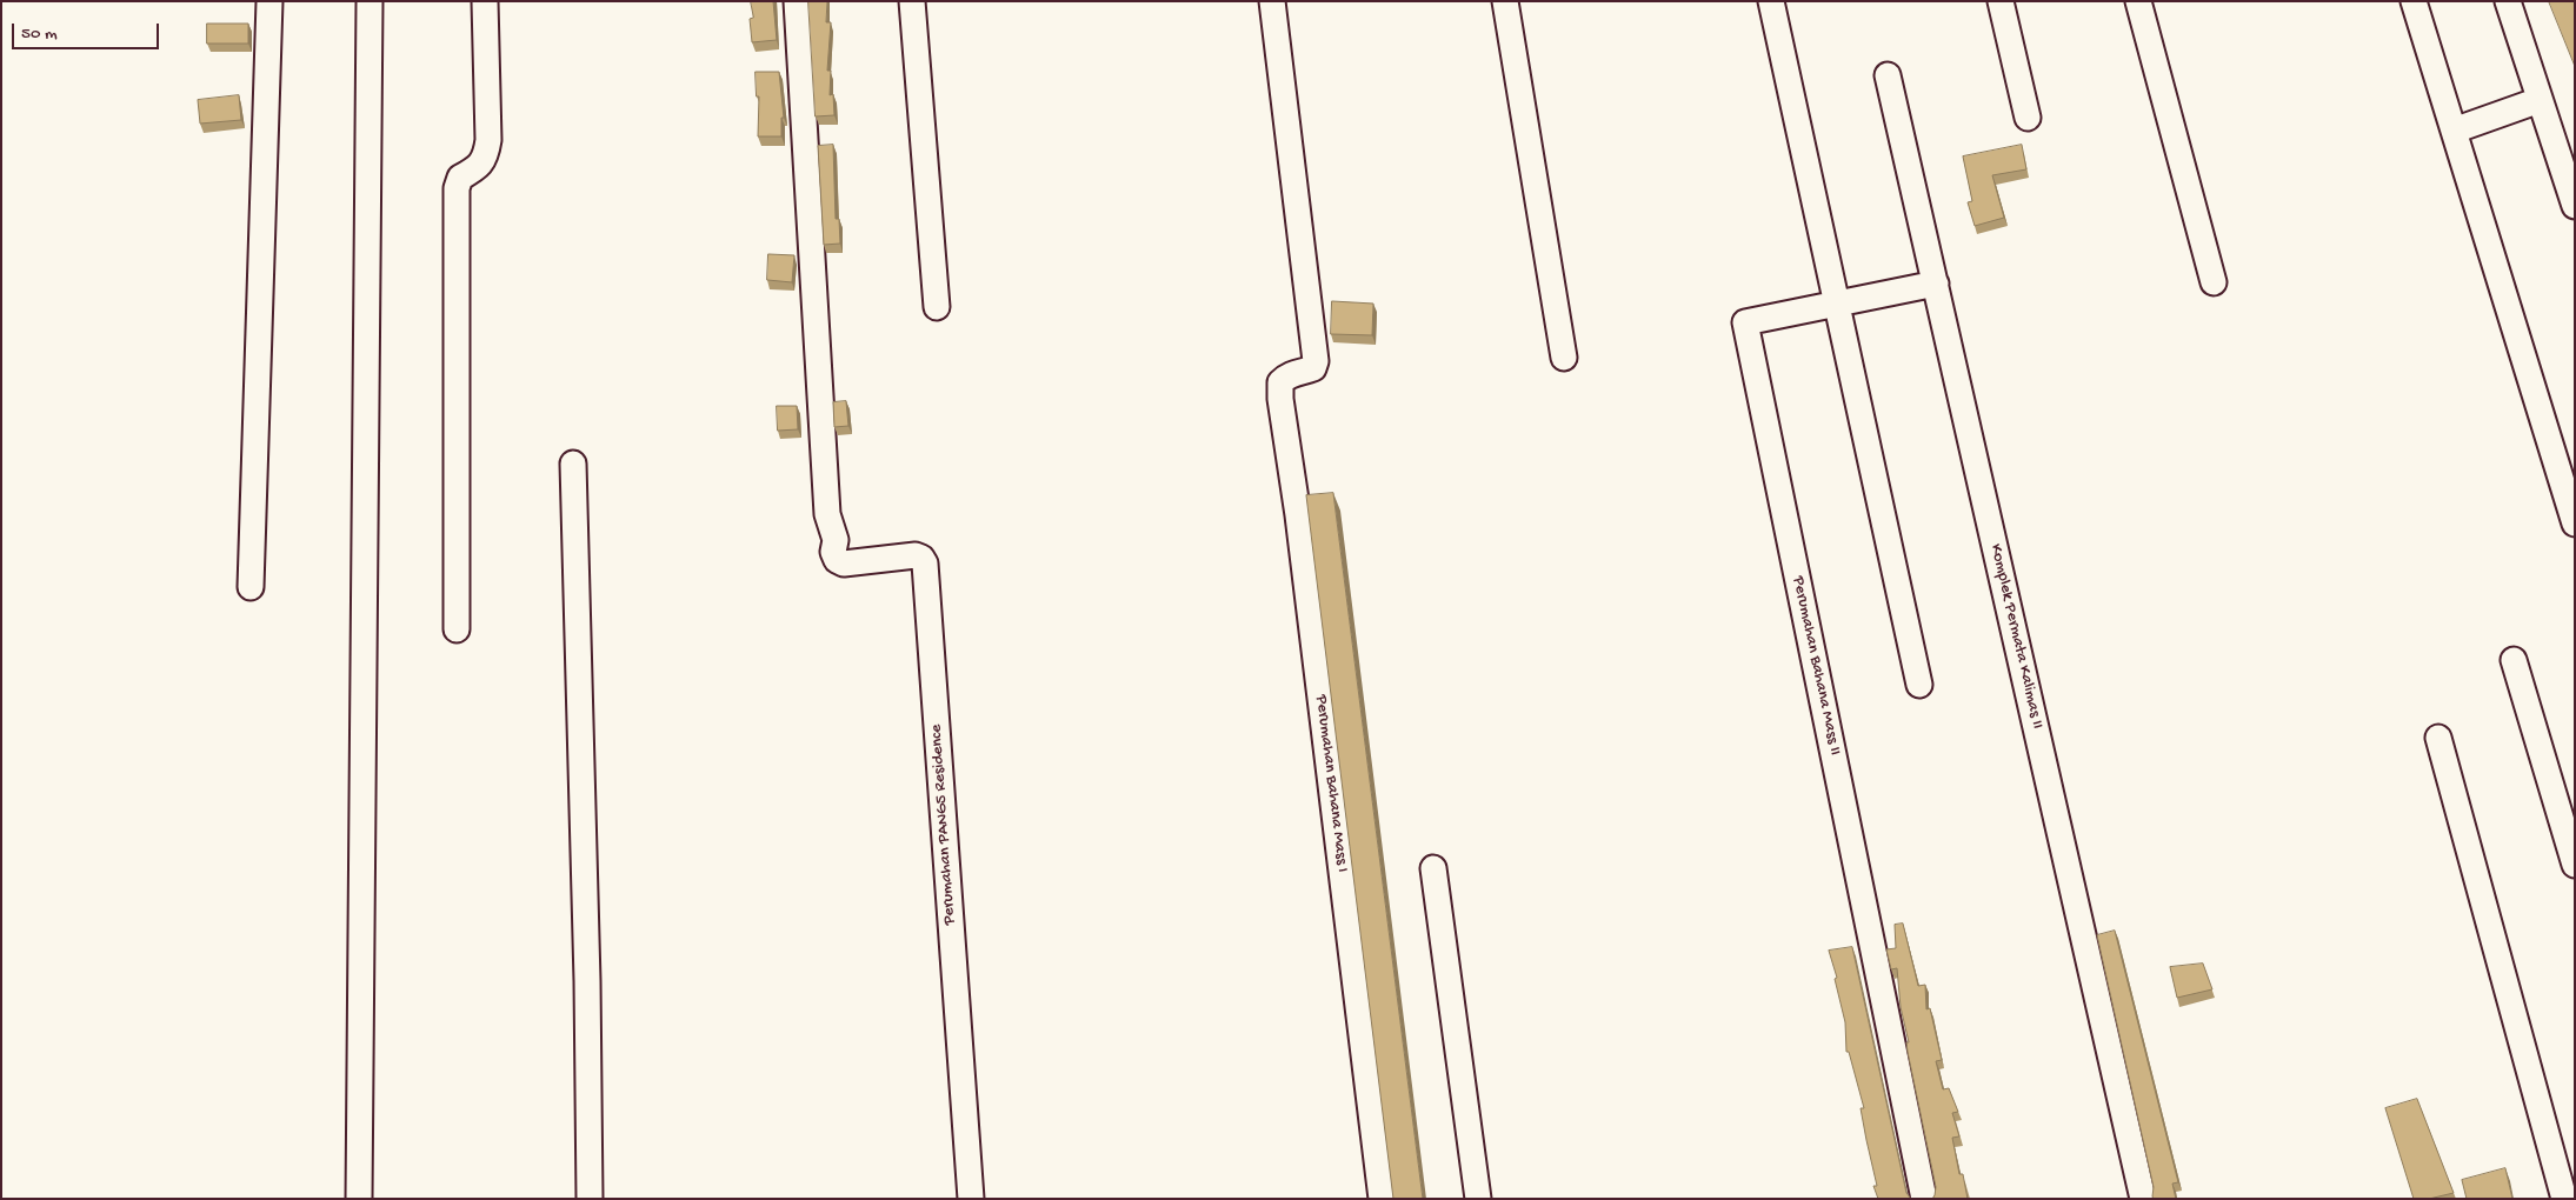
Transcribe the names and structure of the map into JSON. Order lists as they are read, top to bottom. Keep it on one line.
{"streets":{"street":["Komplek Permata Kalimas II","Perumahan Bahana Mass II","Perumahan Bahana Mass I","Perumahan PANG5 Residence"]},"crossings":[["Komplek Permata Kalimas II","Perumahan Bahana Mass II"]],"scale_bar":"50 m"}
